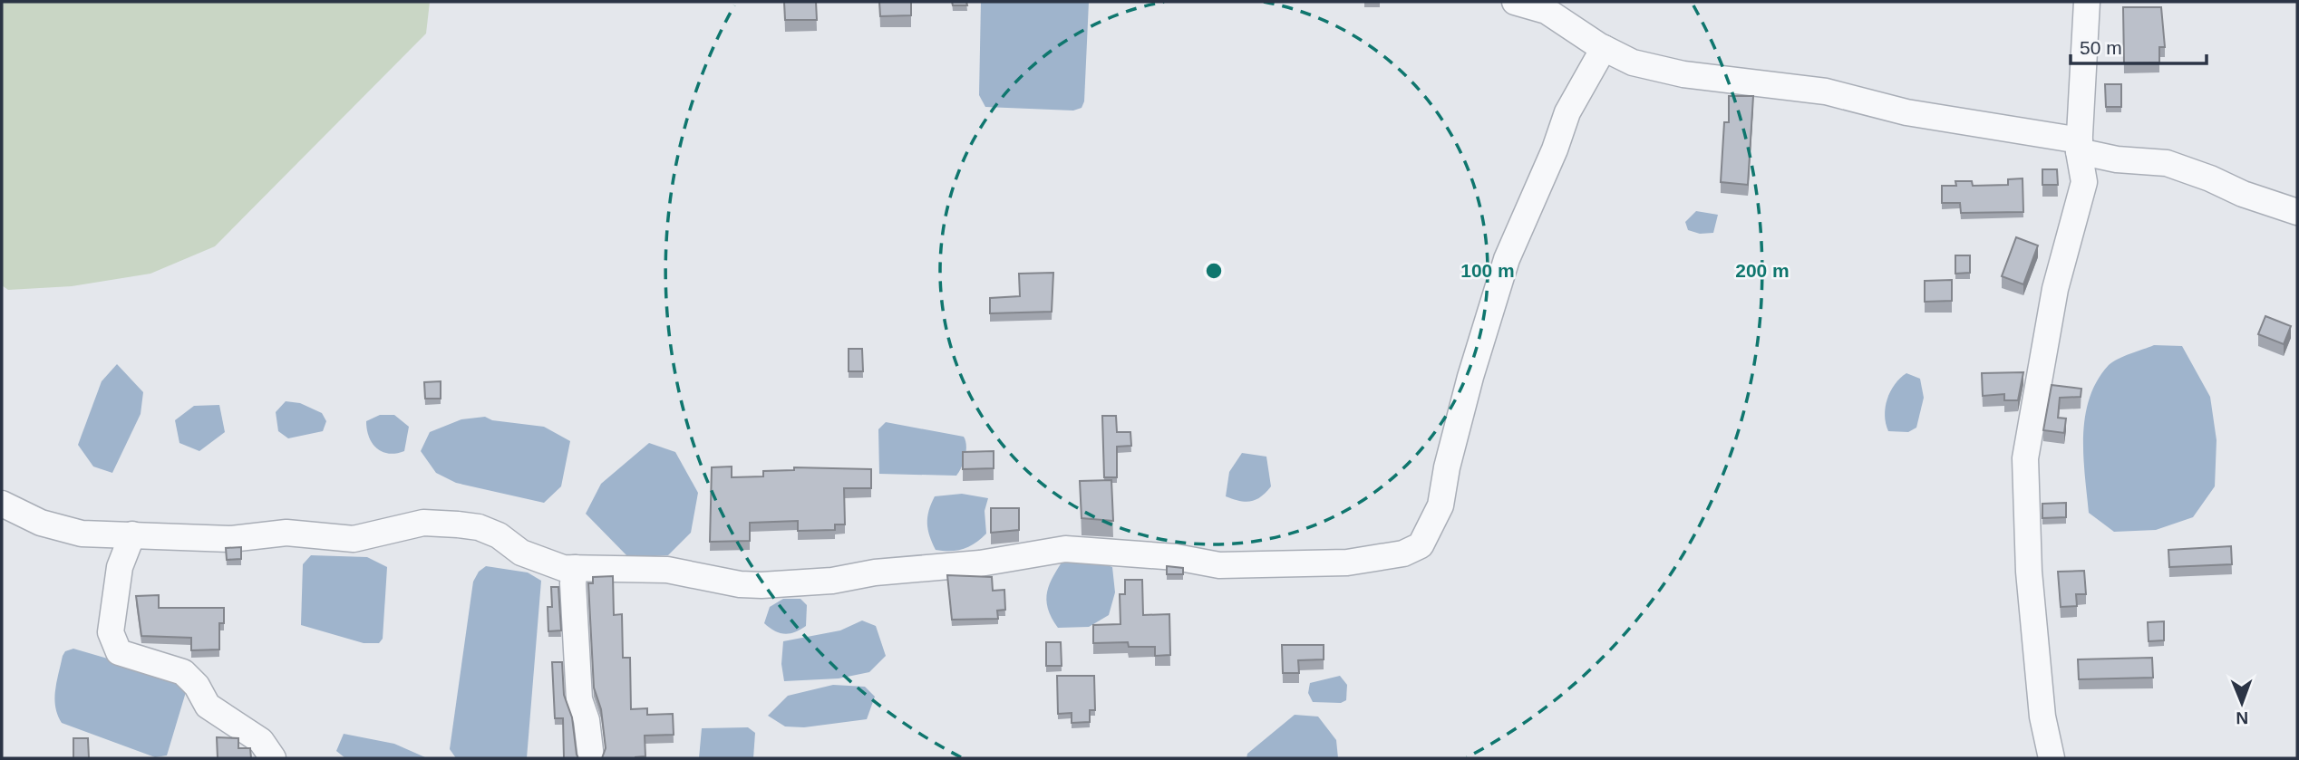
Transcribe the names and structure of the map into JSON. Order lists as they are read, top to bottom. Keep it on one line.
{"scale_bar":"50 m","north":"bottom","rings":["100 m","200 m"]}
